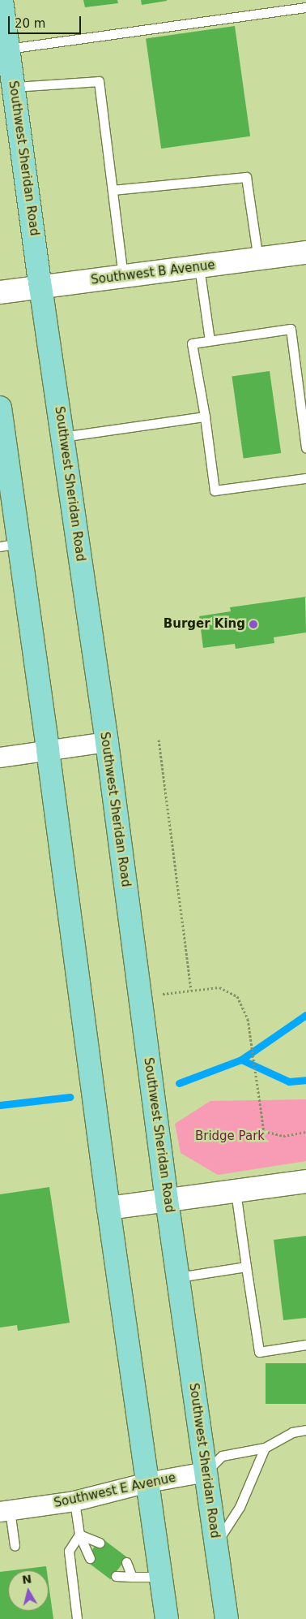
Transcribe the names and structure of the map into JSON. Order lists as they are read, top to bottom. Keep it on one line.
{"streets":{"main road":["Southwest Sheridan Road"],"street":["Southwest B Avenue","Southwest E Avenue"]},"crossings":[["Southwest Sheridan Road","Southwest B Avenue"],["Southwest Sheridan Road","Southwest E Avenue"]],"parks":["Bridge Park"],"places":["Burger King"],"scale_bar":"20 m","north":"top"}
